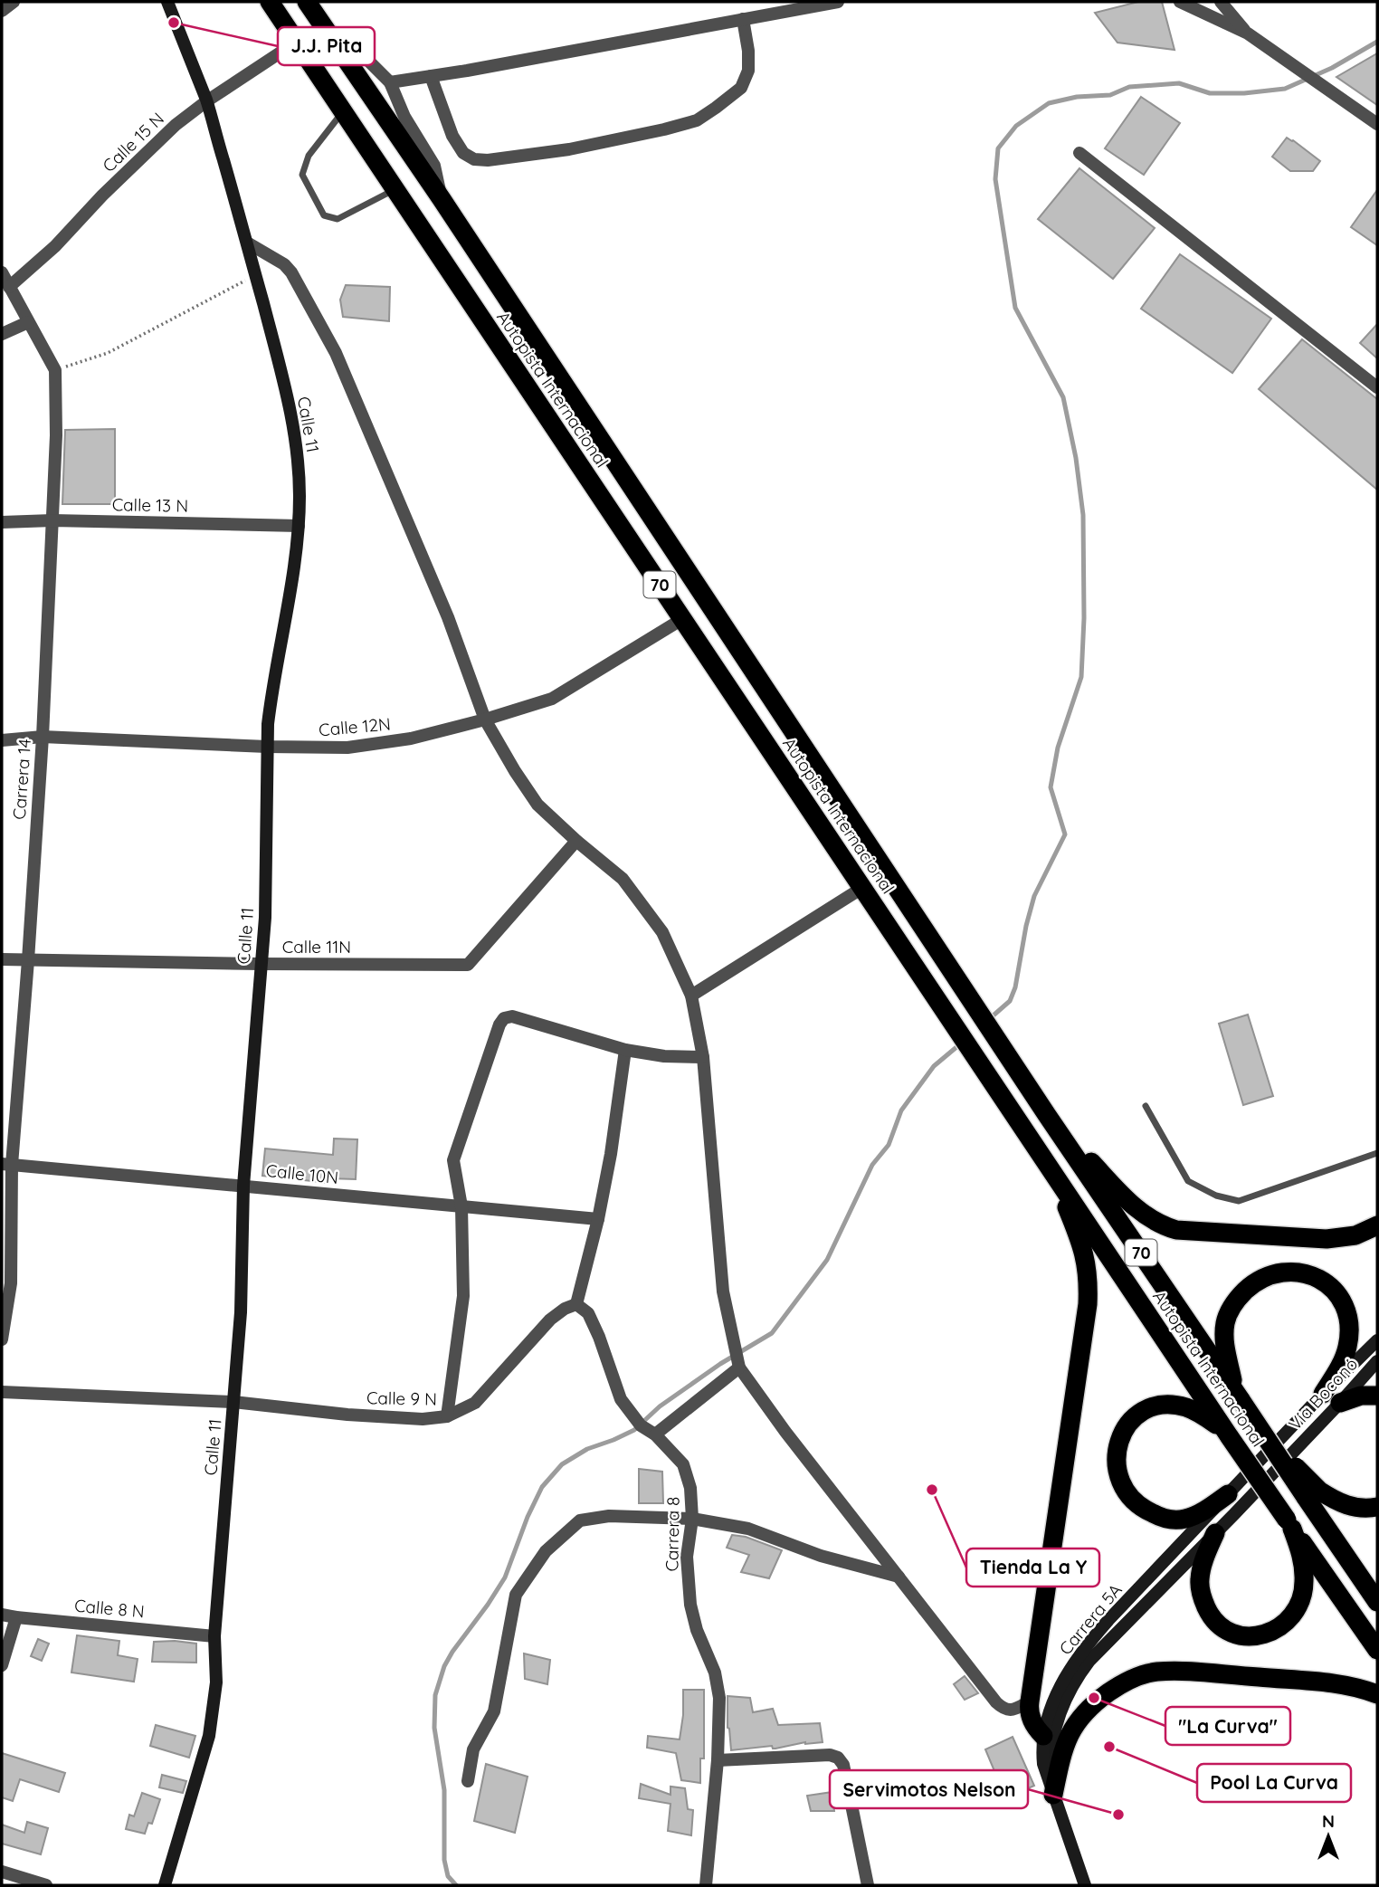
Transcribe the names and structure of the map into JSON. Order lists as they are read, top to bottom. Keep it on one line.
{"streets":{"highway":["Autopista Internacional","70"],"street":["Calle 15 N","Calle 11","Calle 13 N","Calle 12N","Carrera 14","Calle 11N","Calle 10N","Vía Boconó","Calle 9 N","Carrera 8","Calle 8 N","Carrera 5A"]},"crossings":[["Calle 15 N","Autopista Internacional"],["Calle 15 N","Calle 11"],["Calle 15 N","Carrera 14"],["Autopista Internacional","Calle 12N"],["Calle 11","Calle 13 N"],["Calle 11","Calle 12N"],["Calle 11","Calle 11N"],["Calle 11","Calle 10N"],["Calle 11","Calle 9 N"],["Calle 11","Calle 8 N"],["Calle 13 N","Carrera 14"],["Calle 12N","Carrera 14"],["Carrera 14","Calle 11N"],["Carrera 14","Calle 10N"],["Vía Boconó","Carrera 5A"],["Calle 9 N","Carrera 8"]],"places":["J.J. Pita","Tienda La Y","\"La Curva\"","Pool La Curva","Servimotos Nelson"],"north":"top"}
